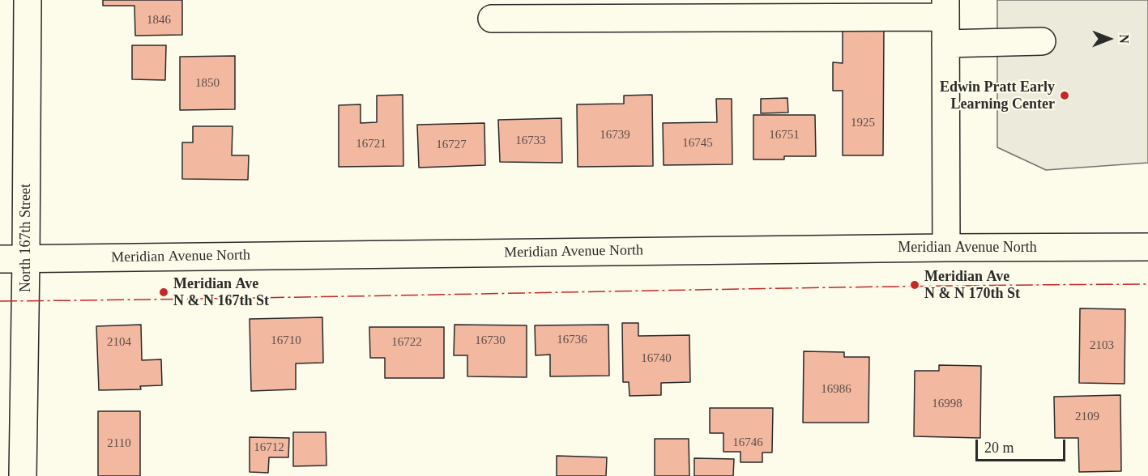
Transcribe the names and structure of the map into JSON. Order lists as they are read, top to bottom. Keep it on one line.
{"streets":{"street":["North 167th Street","Meridian Avenue North"]},"crossings":[["North 167th Street","Meridian Avenue North"]],"places":["Edwin Pratt Early Learning Center","Meridian Ave N & N 170th St","Meridian Ave N & N 167th St"],"house_numbers":["1846","1850","1925","16739","16751","16733","16745","16721","16727","16736","16710","16730","2104","16722","2103","16740","16986","16998","2109","16746","2110","16712"],"scale_bar":"20 m","north":"right"}
